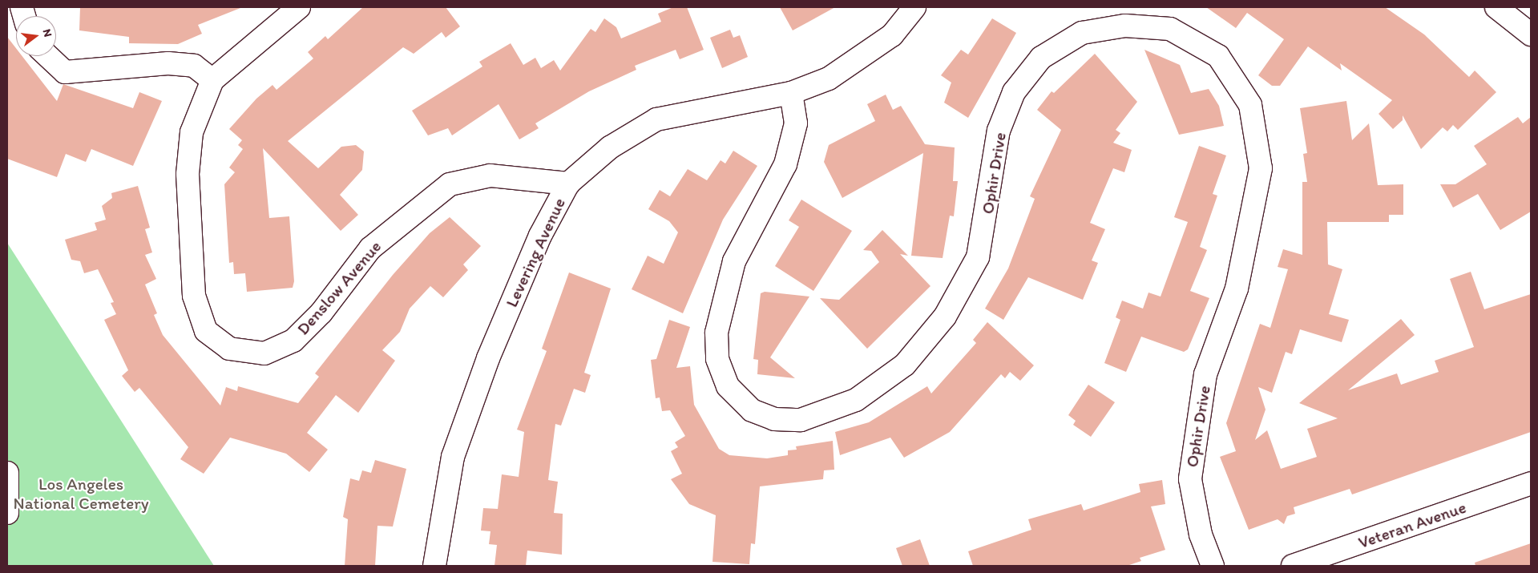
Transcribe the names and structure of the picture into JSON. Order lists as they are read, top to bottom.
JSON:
{
  "streets": {
    "street": [
      "Ophir Drive",
      "Levering Avenue",
      "Denslow Avenue",
      "Veteran Avenue"
    ]
  },
  "crossings": [
    ["Ophir Drive", "Levering Avenue"],
    ["Levering Avenue", "Denslow Avenue"]
  ],
  "parks": ["Los Angeles National Cemetery"],
  "north": "right"
}
